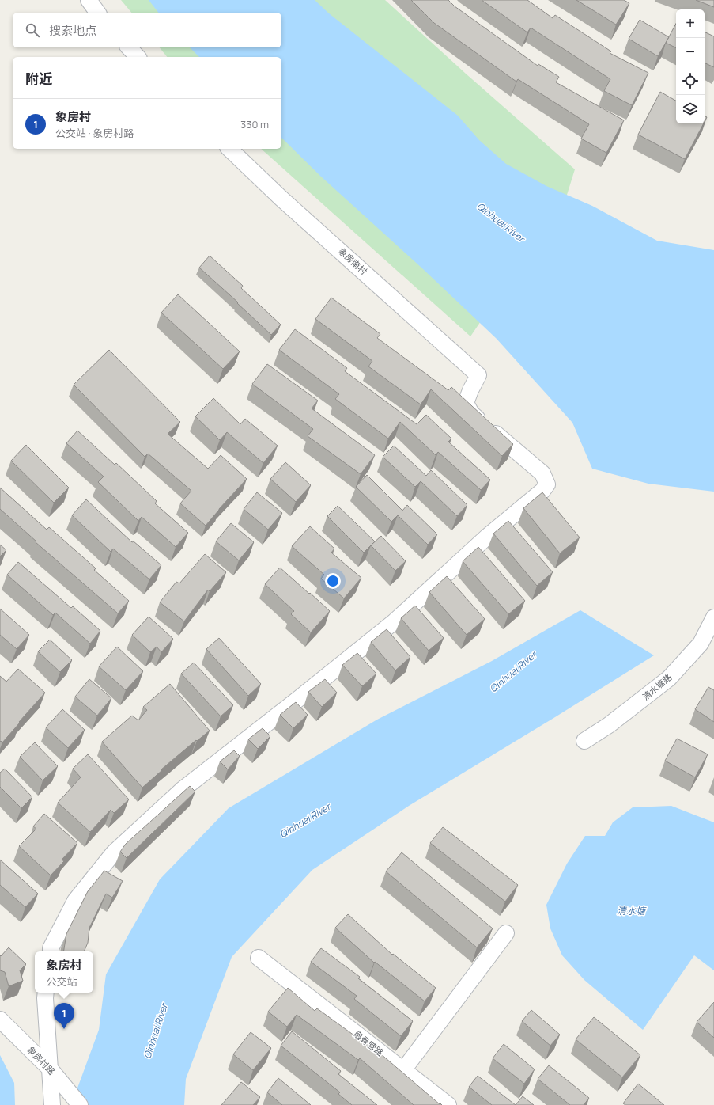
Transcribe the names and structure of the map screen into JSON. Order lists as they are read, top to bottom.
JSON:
{
  "streets": {
    "street": [
      "象房南村",
      "清水塘路",
      "扇骨营路",
      "象房村路"
    ]
  },
  "water": ["Qinhuai River", "清水塘"],
  "page": {
    "map_buttons": ["+", "−"],
    "search": "搜索地点",
    "heading": "附近",
    "list": [
      {
        "mark": "1",
        "name": "象房村",
        "note": "公交站 · 象房村路",
        "value": "330 m"
      }
    ],
    "popup": ["象房村", "公交站"],
    "pins": "1"
  }
}
